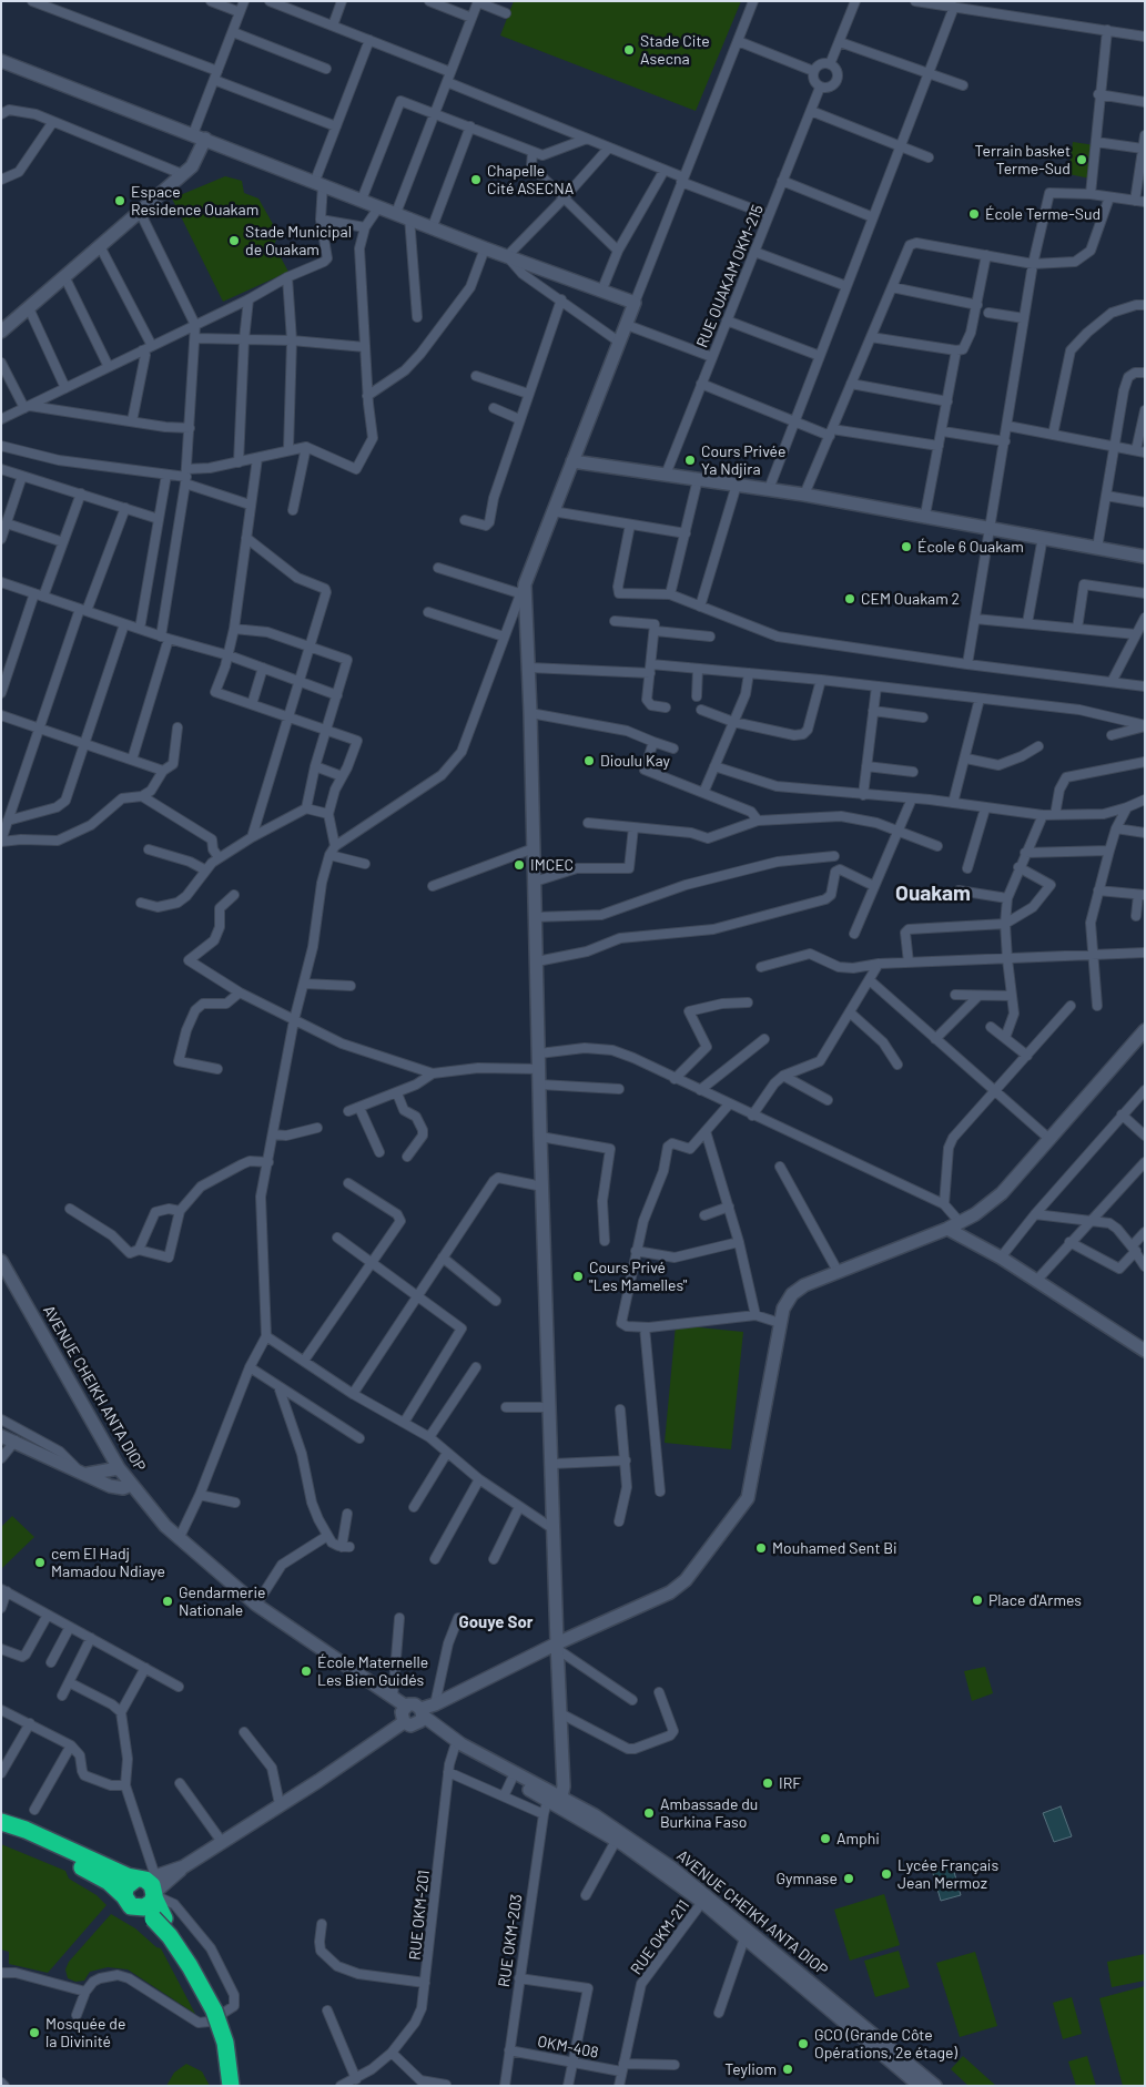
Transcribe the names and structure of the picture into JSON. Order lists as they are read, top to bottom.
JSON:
{
  "streets": {
    "street": [
      "RUE OUAKAM OKM-215",
      "AVENUE CHEIKH ANTA DIOP",
      "RUE OKM-201",
      "RUE OKM-211",
      "RUE OKM-203",
      "OKM-408"
    ]
  },
  "crossings": [
    ["AVENUE CHEIKH ANTA DIOP", "RUE OKM-201"],
    ["AVENUE CHEIKH ANTA DIOP", "RUE OKM-211"],
    ["AVENUE CHEIKH ANTA DIOP", "RUE OKM-203"],
    ["RUE OKM-211", "OKM-408"],
    ["RUE OKM-203", "OKM-408"]
  ],
  "districts": ["Ouakam", "Gouye Sor"],
  "places": [
    "Stade Cite Asecna",
    "Terrain basket Terme-Sud",
    "Chapelle Cité ASECNA",
    "Espace Residence Ouakam",
    "École Terme-Sud",
    "Stade Municipal de Ouakam",
    "Cours Privée Ya Ndjira",
    "École 6 Ouakam",
    "CEM Ouakam 2",
    "Dioulu Kay",
    "IMCEC",
    "Cours Privé \"Les Mamelles\"",
    "Mouhamed Sent Bi",
    "cem El Hadj Mamadou Ndiaye",
    "Place d'Armes",
    "Gendarmerie Nationale",
    "École Maternelle Les Bien Guidés",
    "IRF",
    "Ambassade du Burkina Faso",
    "Amphi",
    "Lycée Français Jean Mermoz",
    "Gymnase",
    "Mosquée de la Divinité",
    "GCO (Grande Côte Opérations, 2e étage)",
    "Teyliom"
  ]
}
